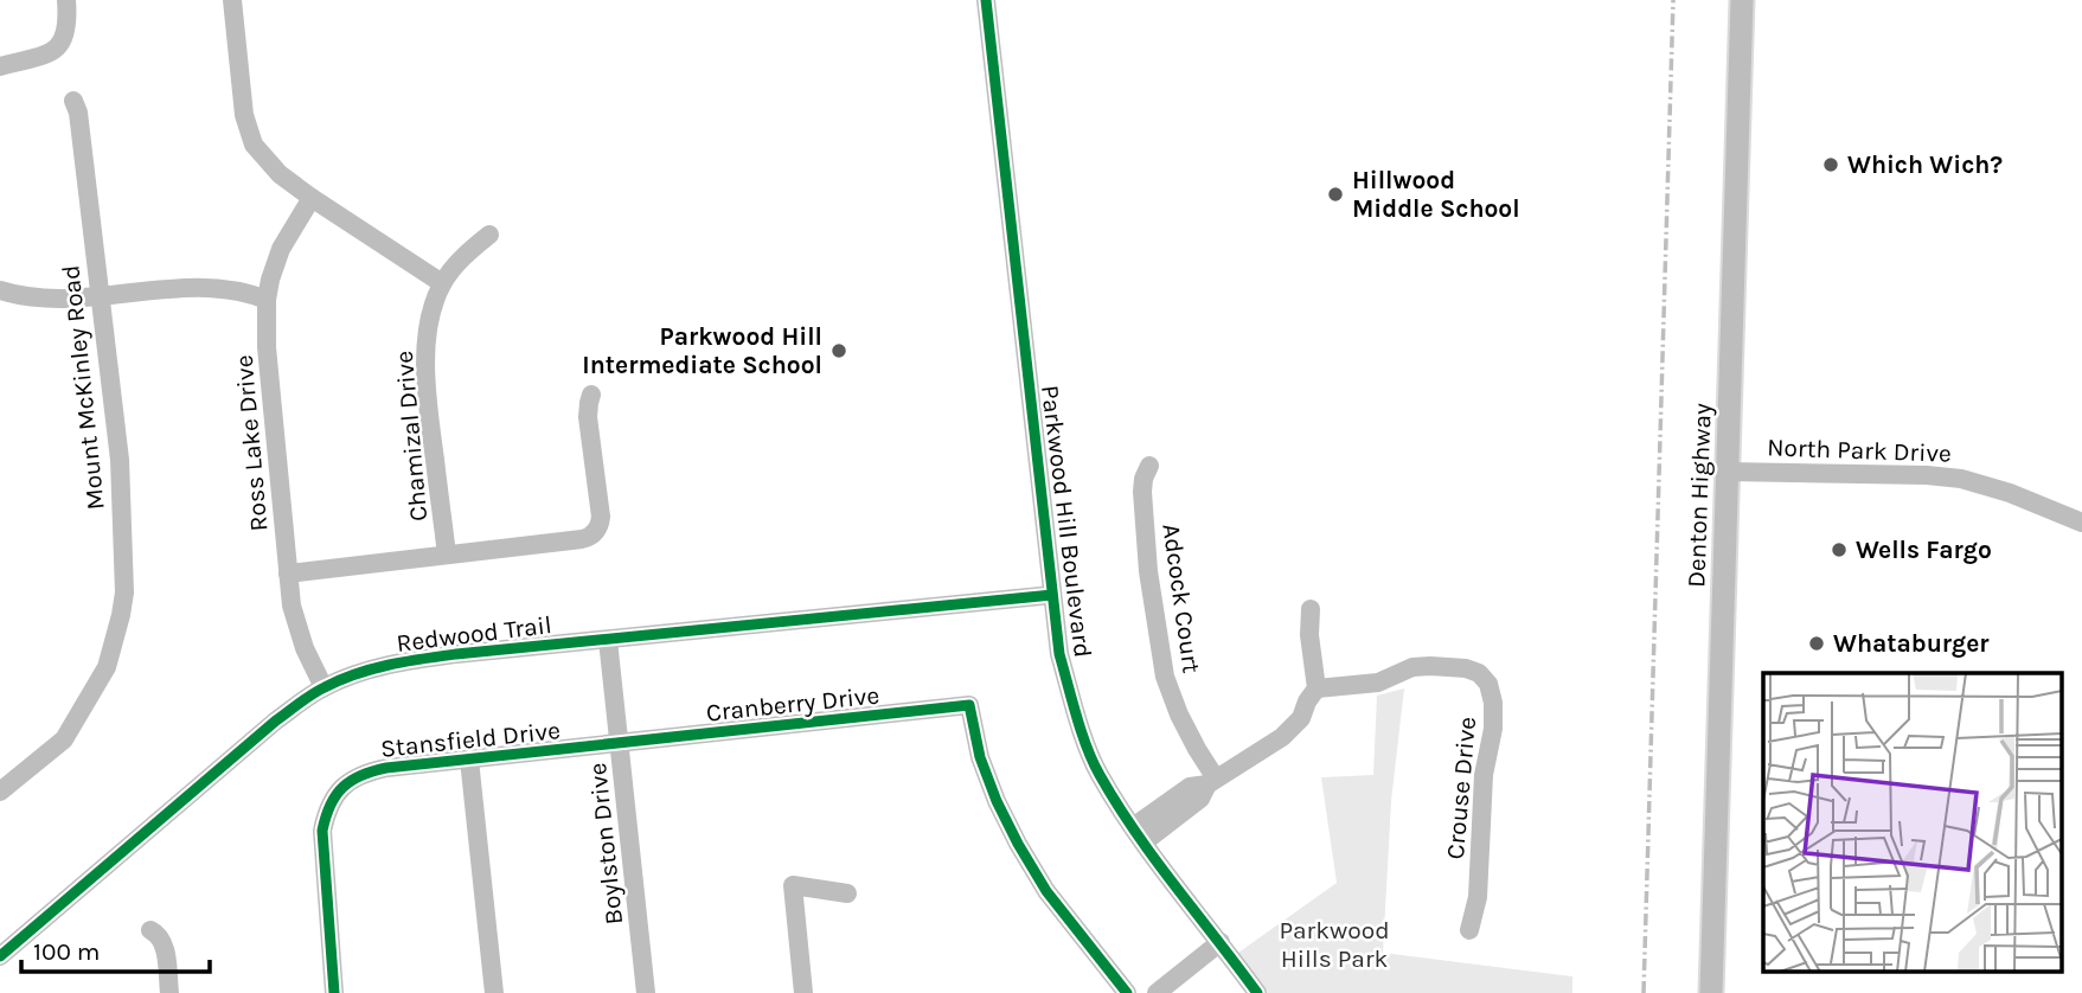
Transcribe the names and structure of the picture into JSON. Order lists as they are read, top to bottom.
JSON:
{
  "streets": {
    "main road": ["Denton Highway"],
    "street": [
      "Mount McKinley Road",
      "Chamizal Drive",
      "Ross Lake Drive",
      "North Park Drive",
      "Parkwood Hill Boulevard",
      "Adcock Court",
      "Redwood Trail",
      "Cranberry Drive",
      "Stansfield Drive",
      "Crouse Drive",
      "Boylston Drive"
    ]
  },
  "crossings": [
    ["Ross Lake Drive", "Redwood Trail"],
    ["North Park Drive", "Denton Highway"],
    ["Parkwood Hill Boulevard", "Redwood Trail"],
    ["Redwood Trail", "Boylston Drive"],
    ["Cranberry Drive", "Stansfield Drive"],
    ["Cranberry Drive", "Boylston Drive"],
    ["Stansfield Drive", "Boylston Drive"]
  ],
  "parks": ["Parkwood Hills Park"],
  "places": [
    "Which Wich?",
    "Hillwood Middle School",
    "Parkwood Hill Intermediate School",
    "Wells Fargo",
    "Whataburger"
  ],
  "scale_bar": "100 m"
}
